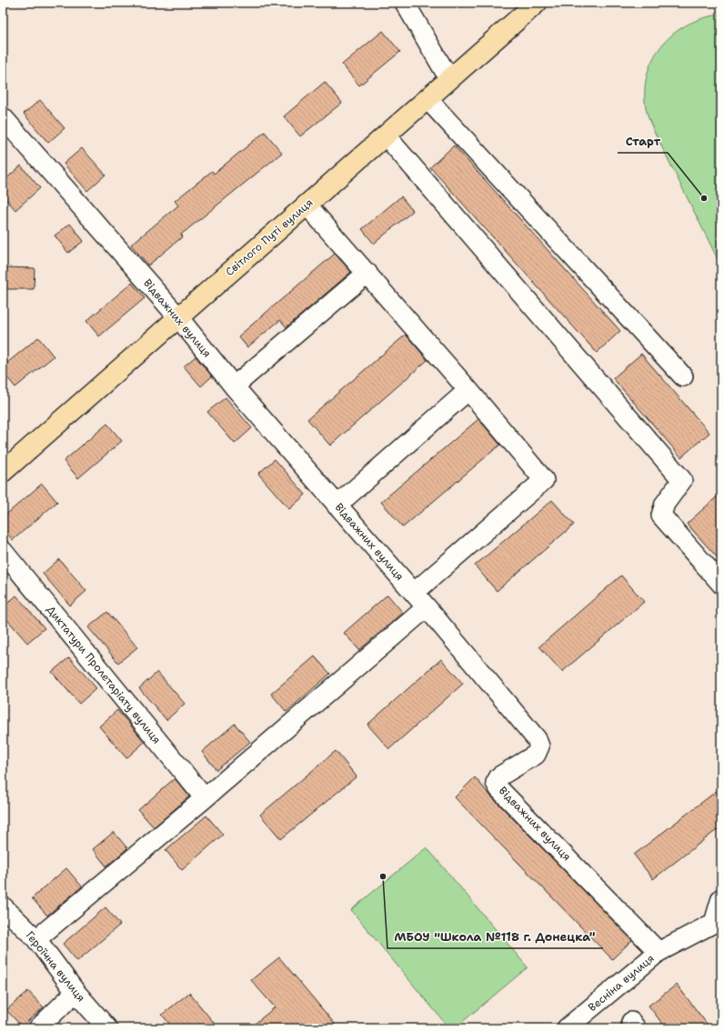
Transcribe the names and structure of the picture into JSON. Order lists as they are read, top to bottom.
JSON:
{
  "streets": {
    "main road": ["Світлого Путі вулиця"],
    "street": [
      "Відважних вулиця",
      "Диктатури Пролетаріату вулиця",
      "Героїчна вулиця",
      "Весніна вулиця"
    ]
  },
  "crossings": [
    ["Світлого Путі вулиця", "Відважних вулиця"],
    ["Відважних вулиця", "Весніна вулиця"]
  ],
  "places": ["Старт", "МБОУ \"Школа №118 г. Донецка\""]
}
